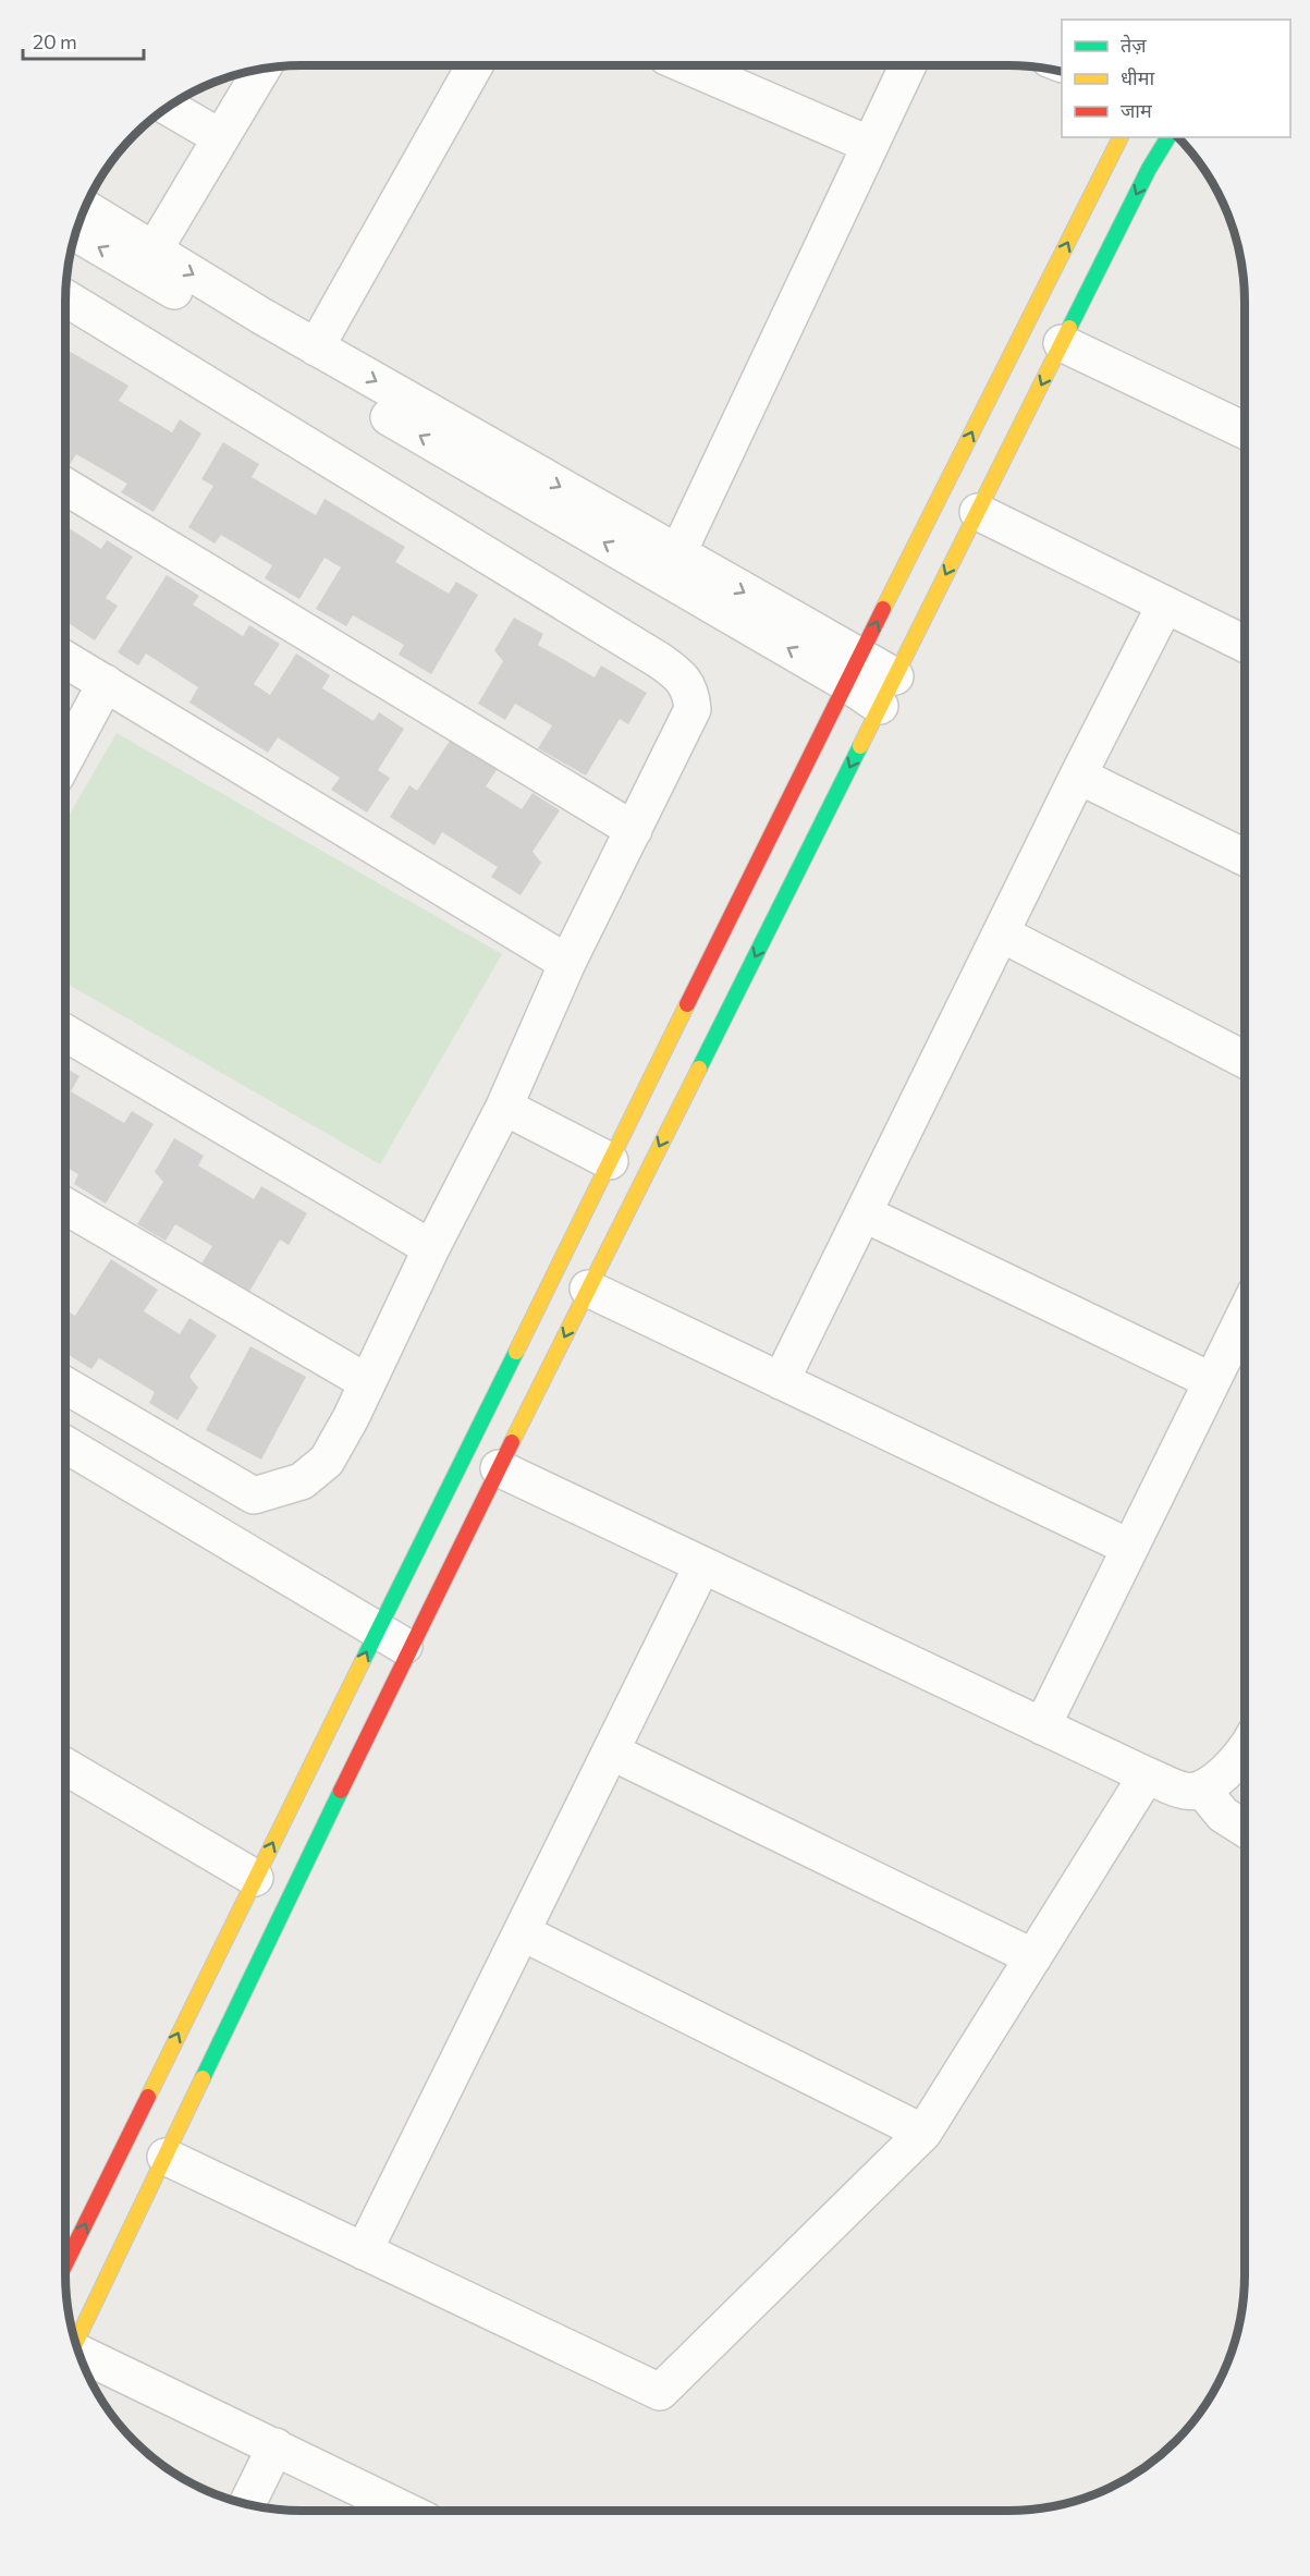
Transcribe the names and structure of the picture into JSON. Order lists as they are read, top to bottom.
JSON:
{
  "legend": ["तेज़", "धीमा", "जाम"],
  "scale_bar": "20 m"
}
